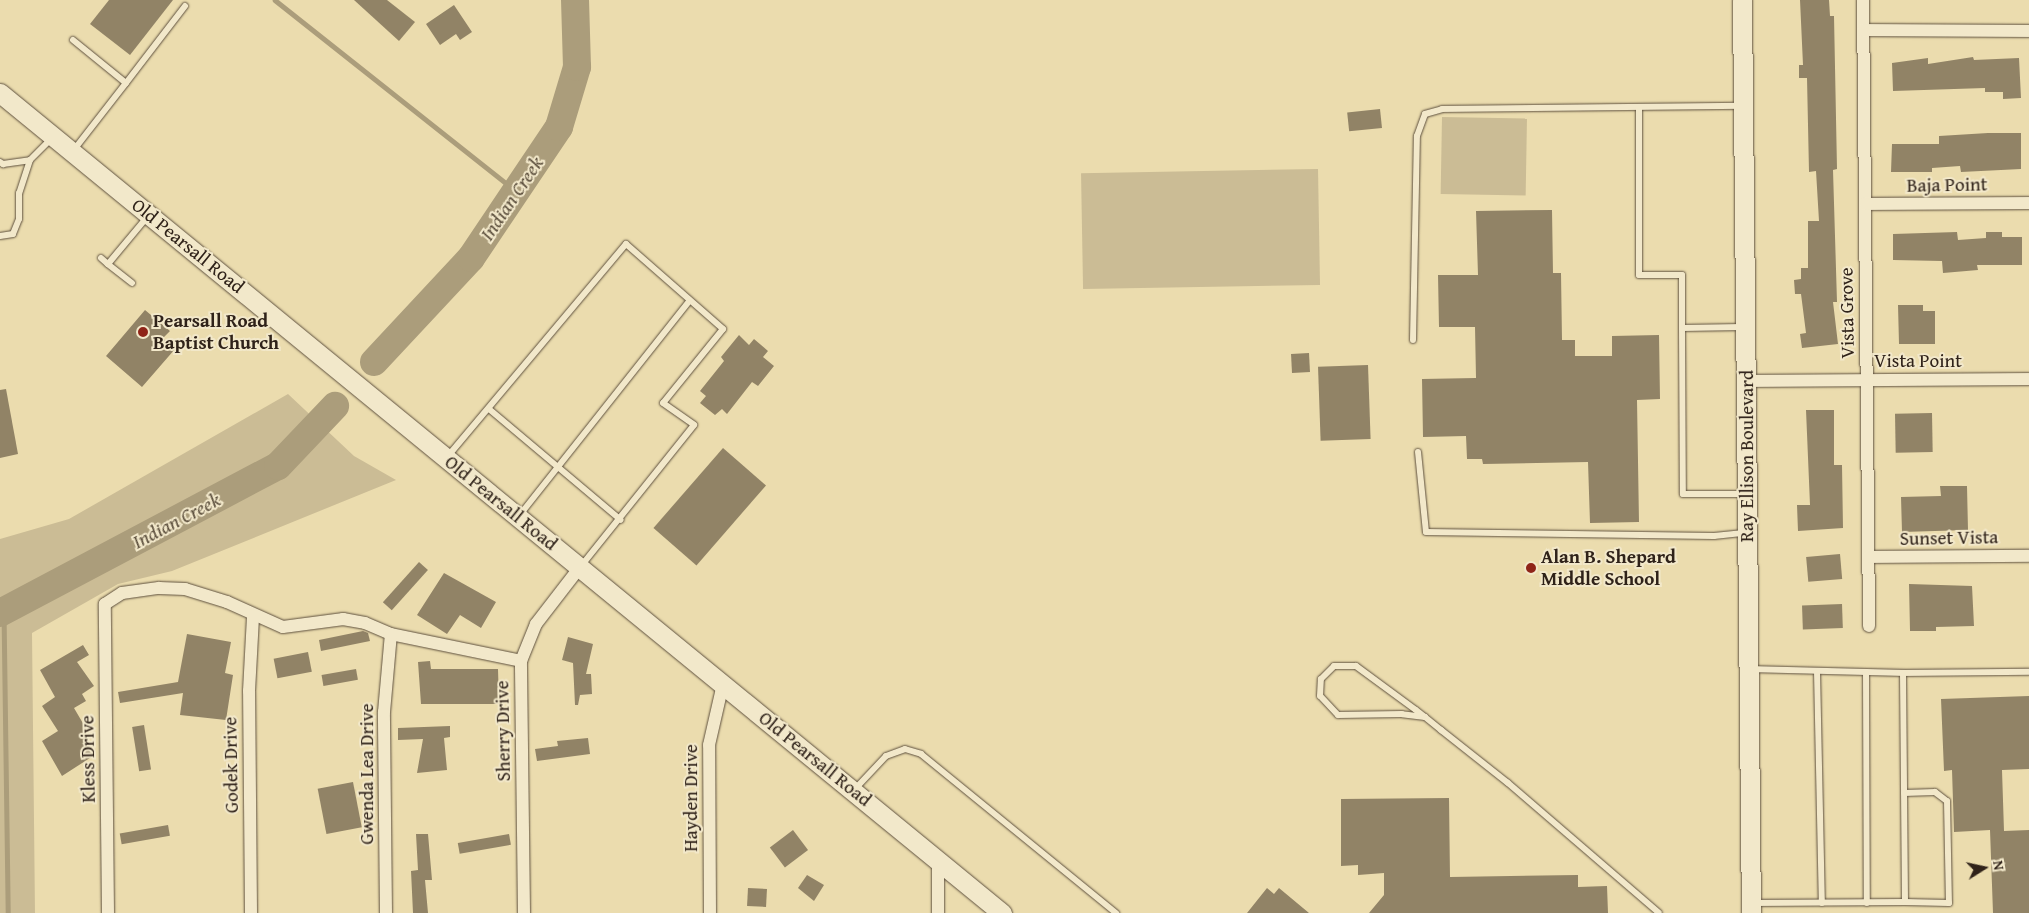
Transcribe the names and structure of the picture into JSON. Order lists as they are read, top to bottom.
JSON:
{
  "streets": {
    "main road": ["Old Pearsall Road", "Ray Ellison Boulevard"],
    "street": [
      "Baja Point",
      "Vista Grove",
      "Vista Point",
      "Sunset Vista",
      "Sherry Drive",
      "Kless Drive",
      "Godek Drive",
      "Gwenda Lea Drive",
      "Hayden Drive"
    ]
  },
  "crossings": [
    ["Baja Point", "Vista Grove"],
    ["Old Pearsall Road", "Sherry Drive"],
    ["Old Pearsall Road", "Hayden Drive"],
    ["Vista Grove", "Vista Point"],
    ["Vista Grove", "Sunset Vista"],
    ["Vista Point", "Ray Ellison Boulevard"],
    ["Kless Drive", "Godek Drive"]
  ],
  "water": ["Indian Creek"],
  "places": ["Pearsall Road Baptist Church", "Alan B. Shepard Middle School"],
  "north": "right"
}
